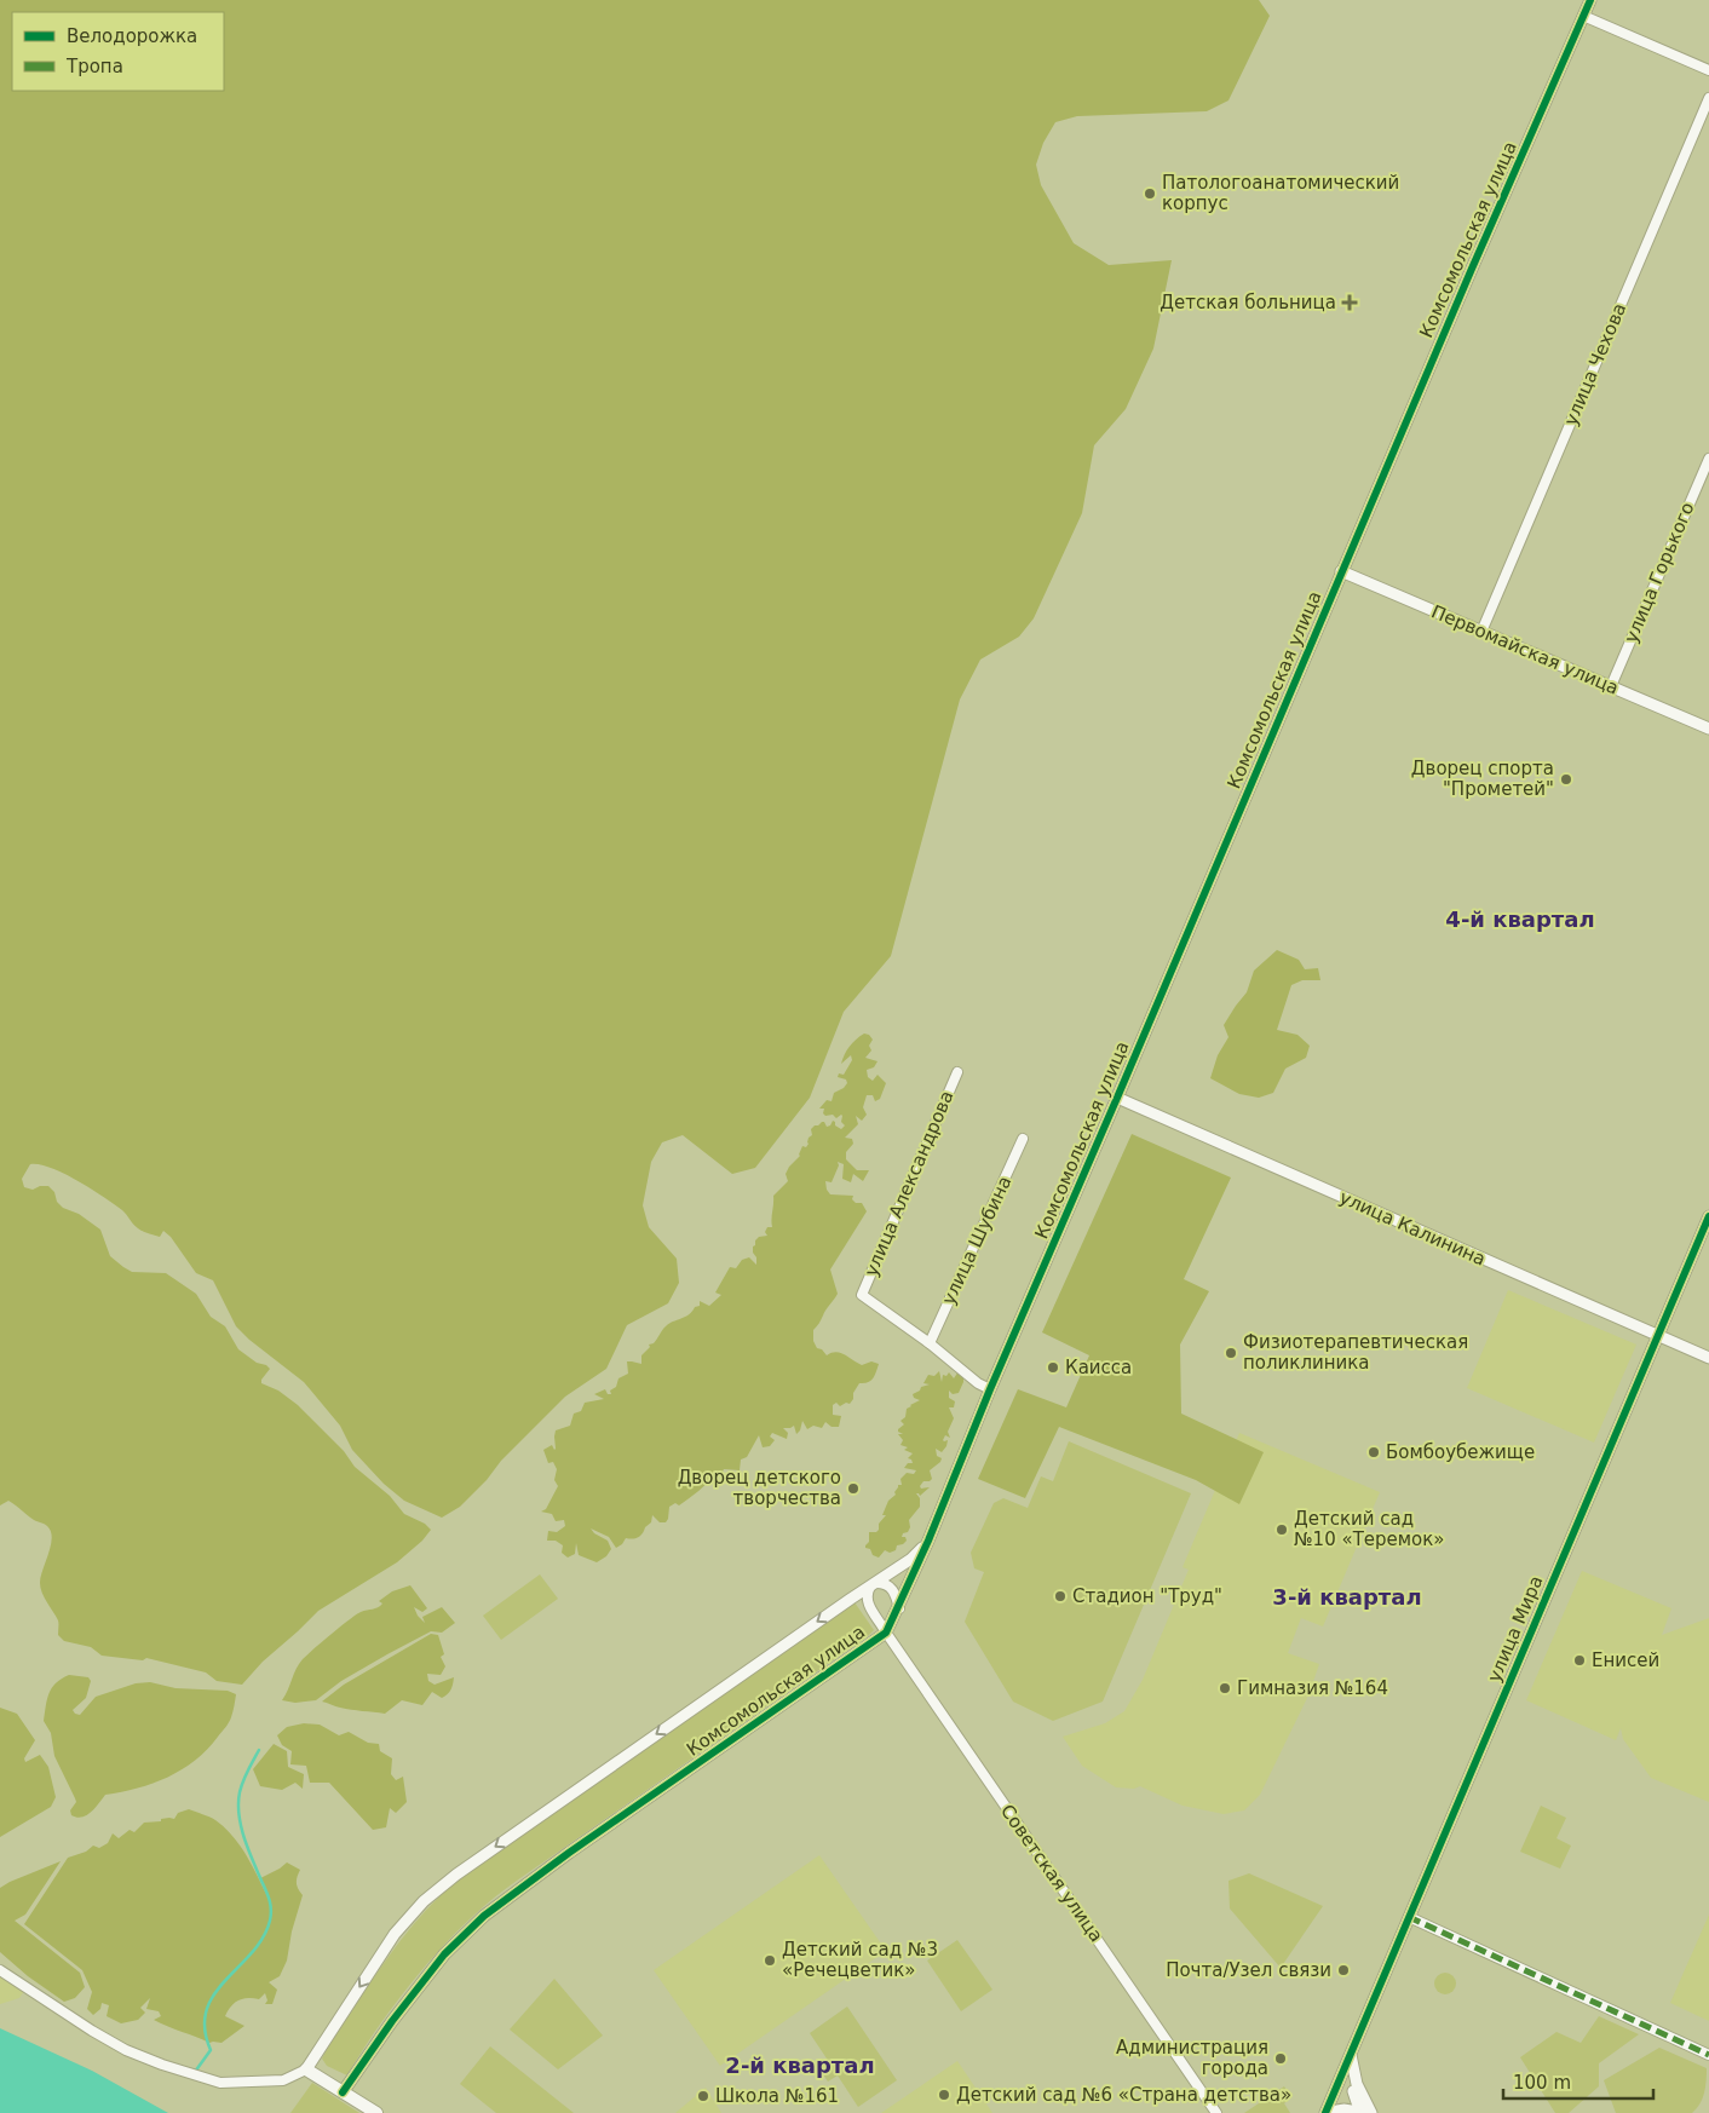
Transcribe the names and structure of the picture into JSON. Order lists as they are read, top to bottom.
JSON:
{
  "streets": {
    "street": [
      "Комсомольская улица",
      "улица Чехова",
      "улица Горького",
      "Первомайская улица",
      "улица Александрова",
      "улица Калинина",
      "улица Шубина",
      "улица Мира",
      "Советская улица"
    ]
  },
  "crossings": [
    ["Комсомольская улица", "Первомайская улица"],
    ["Комсомольская улица", "улица Калинина"],
    ["Комсомольская улица", "Советская улица"],
    ["улица Чехова", "Первомайская улица"],
    ["улица Горького", "Первомайская улица"],
    ["улица Александрова", "улица Шубина"],
    ["улица Калинина", "улица Мира"]
  ],
  "districts": ["4-й квартал", "3-й квартал", "2-й квартал"],
  "places": {
    "other": [
      "Патологоанатомический корпус",
      "Дворец спорта \"Прометей\"",
      "Физиотерапевтическая поликлиника",
      "Каисса",
      "Бомбоубежище",
      "Дворец детского творчества",
      "Детский сад №10 «Теремок»",
      "Стадион \"Труд\"",
      "Енисей",
      "Гимназия №164",
      "Детский сад №3 «Речецветик»",
      "Почта/Узел связи",
      "Администрация города",
      "Детский сад №6 «Страна детства»",
      "Школа №161"
    ],
    "health": ["Детская больница"]
  },
  "legend": ["Велодорожка", "Тропа"],
  "scale_bar": "100 m"
}
